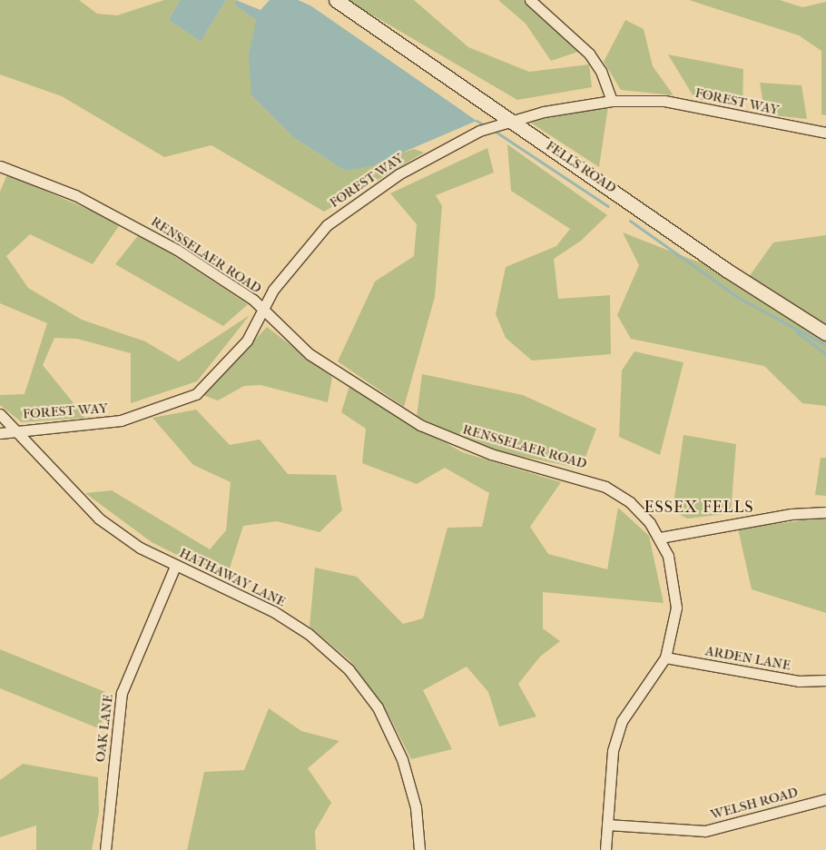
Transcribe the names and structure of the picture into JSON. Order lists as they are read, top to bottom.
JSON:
{
  "streets": {
    "street": [
      "FOREST WAY",
      "FELLS ROAD",
      "RENSSELAER ROAD",
      "HATHAWAY LANE",
      "ARDEN LANE",
      "OAK LANE",
      "WELSH ROAD"
    ]
  },
  "crossings": [
    ["FOREST WAY", "FELLS ROAD"],
    ["FOREST WAY", "RENSSELAER ROAD"],
    ["FOREST WAY", "HATHAWAY LANE"],
    ["RENSSELAER ROAD", "ARDEN LANE"],
    ["RENSSELAER ROAD", "WELSH ROAD"],
    ["HATHAWAY LANE", "OAK LANE"]
  ],
  "districts": ["ESSEX FELLS"]
}
